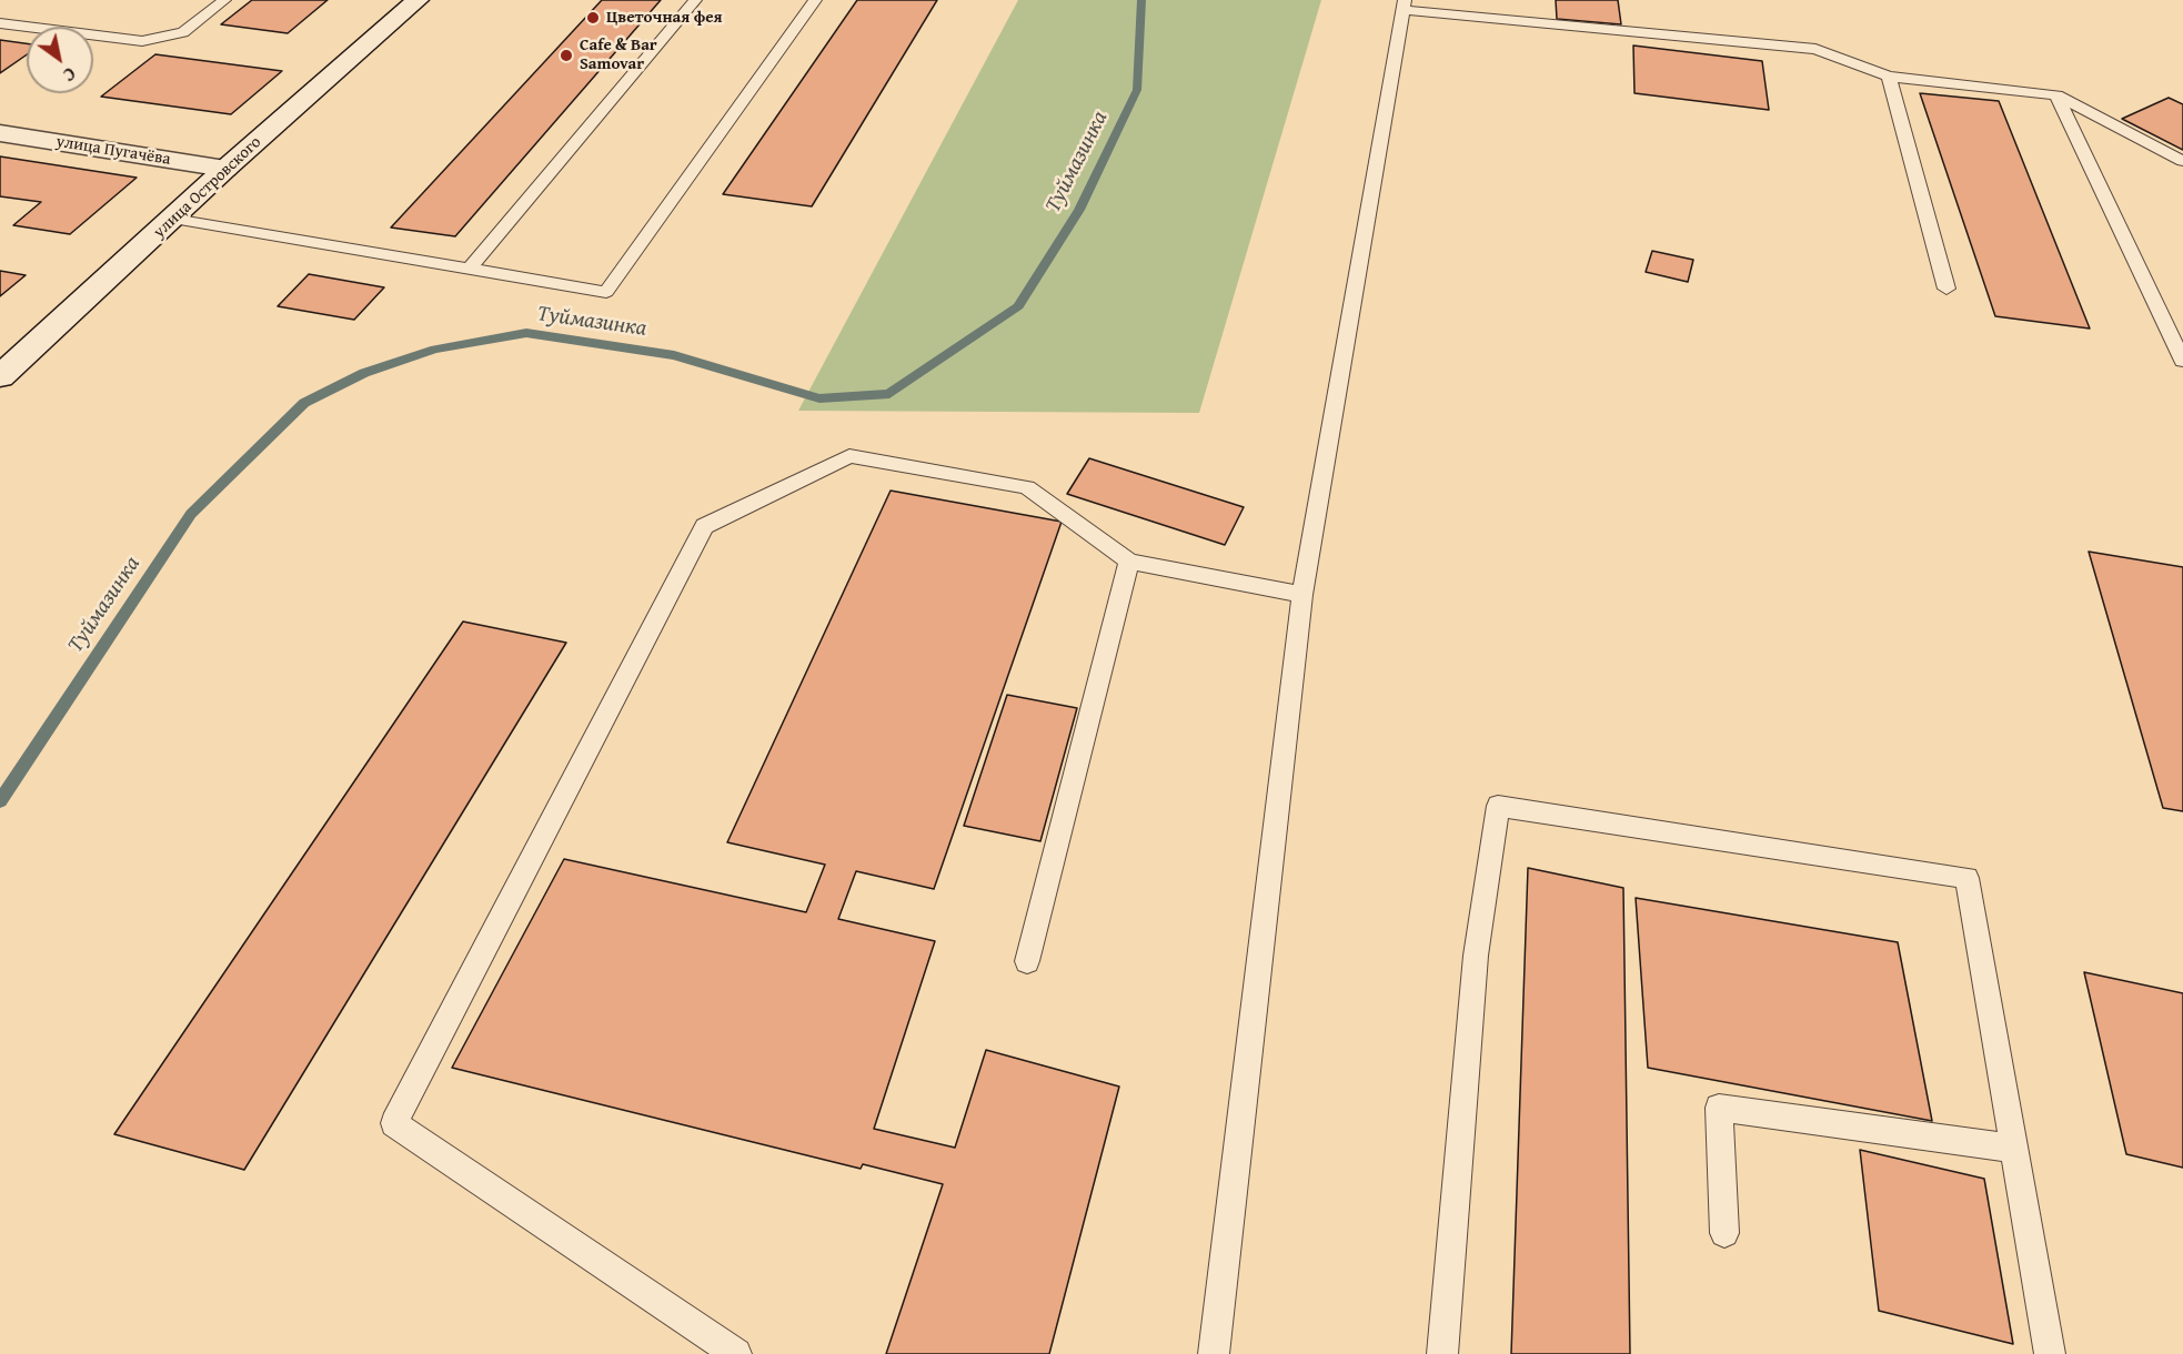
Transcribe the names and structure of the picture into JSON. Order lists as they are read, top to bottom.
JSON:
{
  "streets": {
    "main road": ["улица Пугачёва", "улица Островского"]
  },
  "crossings": [
    ["улица Пугачёва", "улица Островского"]
  ],
  "water": ["Туймазинка"],
  "places": ["Цветочная фея", "Cafe & Bar Samovar"],
  "north": "bottom right"
}
